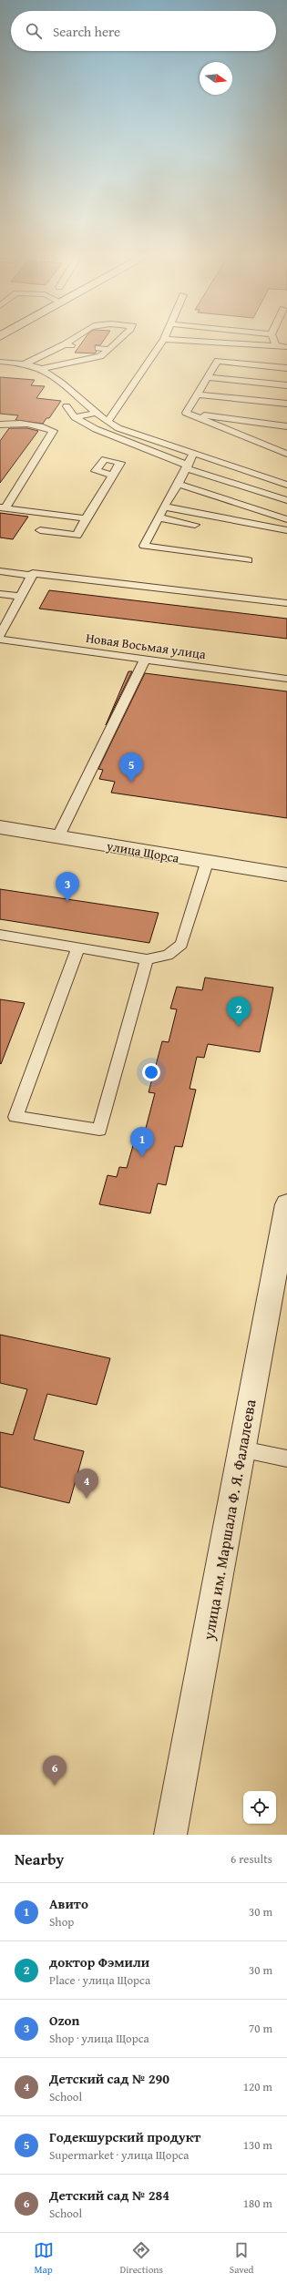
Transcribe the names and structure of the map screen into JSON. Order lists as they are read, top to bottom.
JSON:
{
  "streets": {
    "street": ["улица Щорса", "улица им. Маршала Ф. Я. Фалалеева"],
    "lane": ["Новая Восьмая улица"]
  },
  "north": "right",
  "page": {
    "search": "Search here",
    "pins": [
      "5",
      "3",
      "2",
      "1",
      "4",
      "6"
    ],
    "heading": ["Nearby", "6 results"],
    "list": [
      {
        "mark": "1",
        "name": "Авито",
        "note": "Shop",
        "value": "30 m"
      },
      {
        "mark": "2",
        "name": "доктор Фэмили",
        "note": "Place · улица Щорса",
        "value": "30 m"
      },
      {
        "mark": "3",
        "name": "Ozon",
        "note": "Shop · улица Щорса",
        "value": "70 m"
      },
      {
        "mark": "4",
        "name": "Детский сад № 290",
        "note": "School",
        "value": "120 m"
      },
      {
        "mark": "5",
        "name": "Годекшурский продукт",
        "note": "Supermarket · улица Щорса",
        "value": "130 m"
      },
      {
        "mark": "6",
        "name": "Детский сад № 284",
        "note": "School",
        "value": "180 m"
      }
    ],
    "nav": ["Map", "Directions", "Saved"]
  }
}
